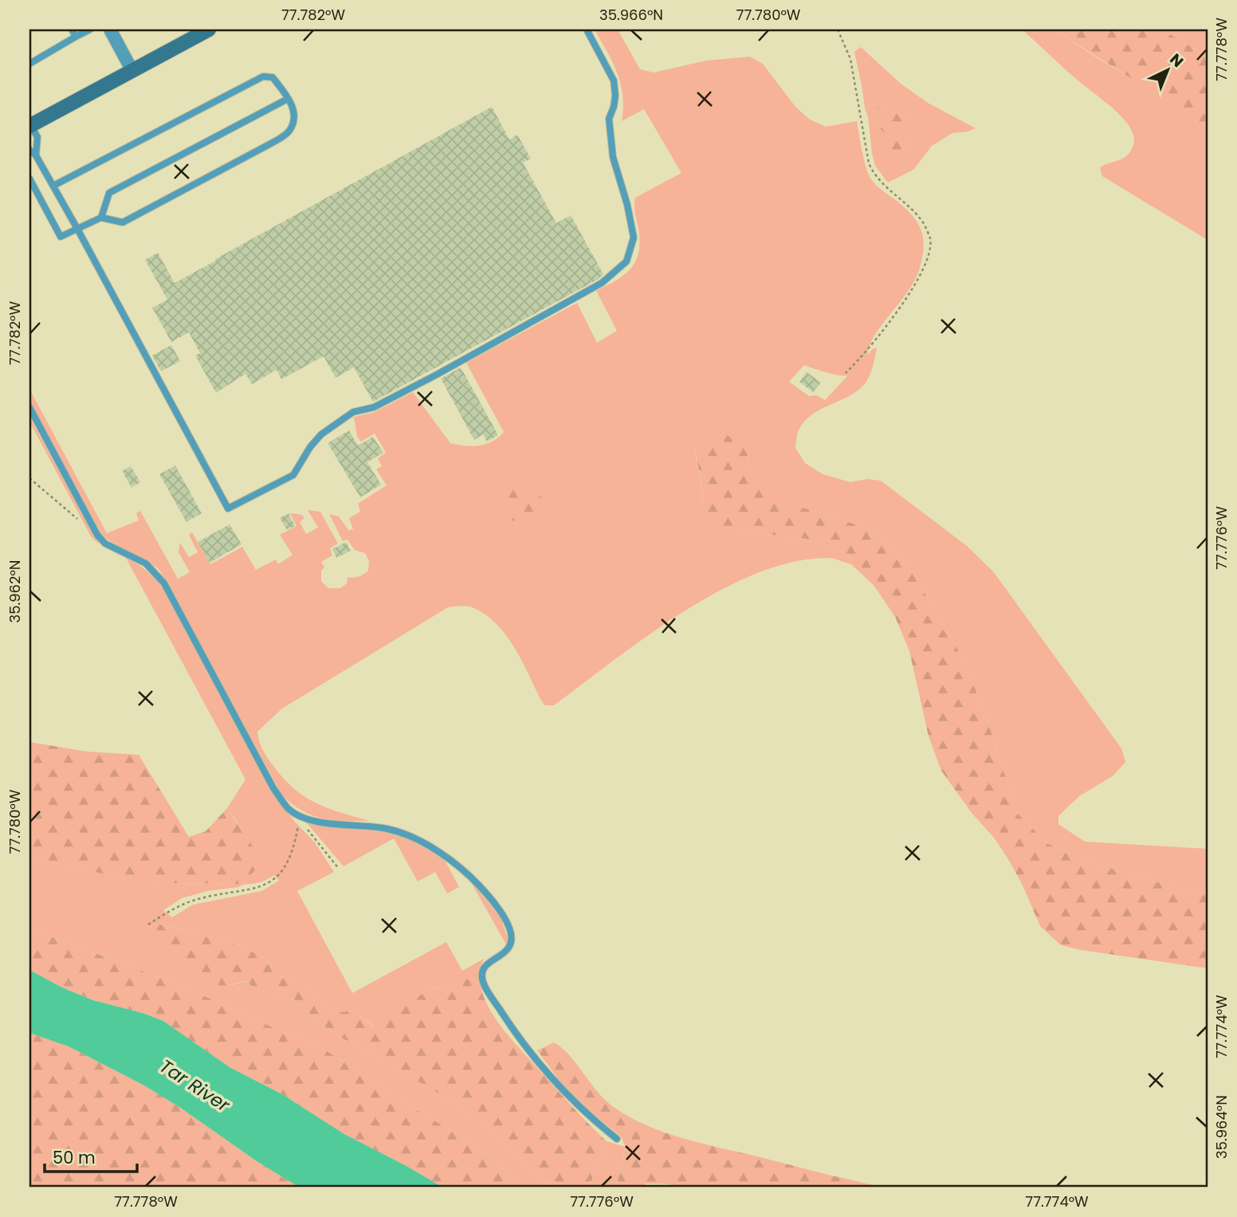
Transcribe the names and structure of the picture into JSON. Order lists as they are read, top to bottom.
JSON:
{
  "water": ["Tar River"],
  "scale_bar": "50 m",
  "north": "top right",
  "coordinates": [
    "77.782°W",
    "35.966°N",
    "77.780°W",
    "77.778°W",
    "77.776°W",
    "35.962°N",
    "77.774°W",
    "35.964°N"
  ]
}
